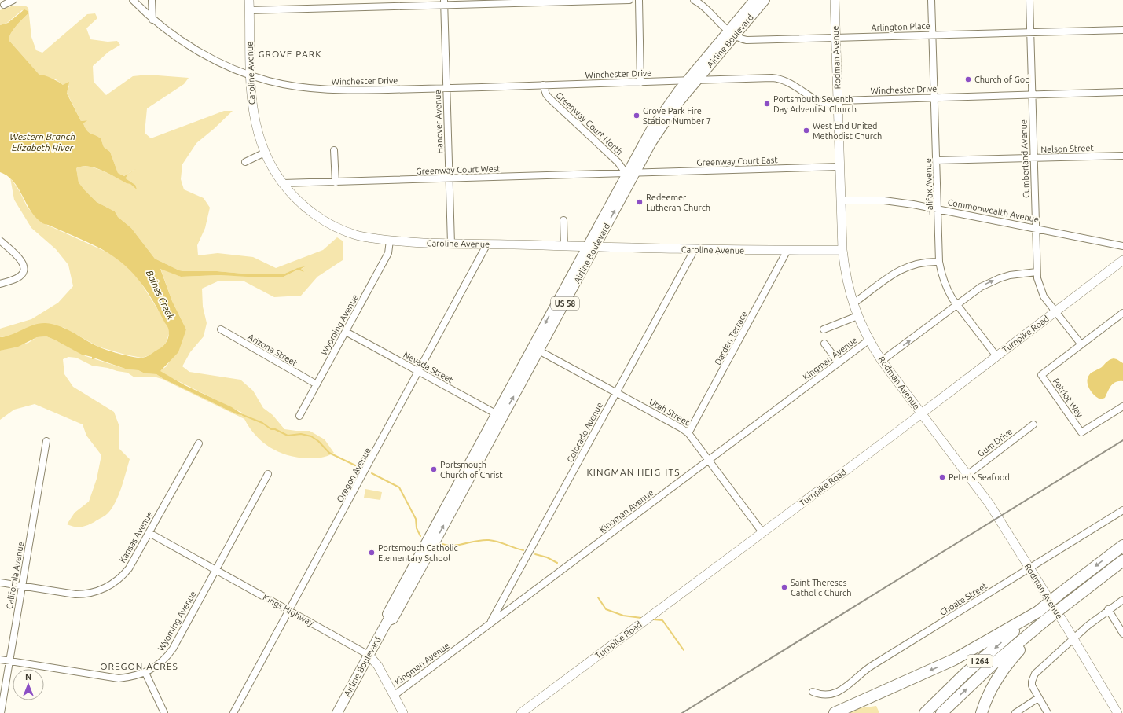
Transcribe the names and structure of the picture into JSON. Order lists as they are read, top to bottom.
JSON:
{
  "streets": {
    "highway": ["I 264"],
    "main road": ["Airline Boulevard", "US 58"],
    "street": [
      "Arlington Place",
      "Rodman Avenue",
      "Caroline Avenue",
      "Winchester Drive",
      "Hanover Avenue",
      "Greenway Court North",
      "Nelson Street",
      "Cumberland Avenue",
      "Greenway Court East",
      "Greenway Court West",
      "Halifax Avenue",
      "Commonwealth Avenue",
      "Wyoming Avenue",
      "Turnpike Road",
      "Darden Terrace",
      "Arizona Street",
      "Kingman Avenue",
      "Nevada Street",
      "Patriot Way",
      "Utah Street",
      "Colorado Avenue",
      "Gum Drive",
      "Oregon Avenue",
      "Kansas Avenue",
      "California Avenue",
      "Choate Street",
      "Kings Highway"
    ]
  },
  "crossings": [
    ["Arlington Place", "Airline Boulevard"],
    ["Arlington Place", "Rodman Avenue"],
    ["Arlington Place", "Cumberland Avenue"],
    ["Arlington Place", "Halifax Avenue"],
    ["Airline Boulevard", "Caroline Avenue"],
    ["Airline Boulevard", "Winchester Drive"],
    ["Airline Boulevard", "Greenway Court North"],
    ["Airline Boulevard", "Greenway Court East"],
    ["Airline Boulevard", "Greenway Court West"],
    ["Airline Boulevard", "Nevada Street"],
    ["Airline Boulevard", "Utah Street"],
    ["Airline Boulevard", "Kings Highway"],
    ["Rodman Avenue", "Caroline Avenue"],
    ["Rodman Avenue", "Winchester Drive"],
    ["Rodman Avenue", "Greenway Court East"],
    ["Rodman Avenue", "Commonwealth Avenue"],
    ["Rodman Avenue", "Turnpike Road"],
    ["Rodman Avenue", "Kingman Avenue"],
    ["Rodman Avenue", "Gum Drive"],
    ["Rodman Avenue", "Choate Street"],
    ["Caroline Avenue", "Winchester Drive"],
    ["Caroline Avenue", "Hanover Avenue"],
    ["Caroline Avenue", "Greenway Court West"],
    ["Caroline Avenue", "Wyoming Avenue"],
    ["Caroline Avenue", "Darden Terrace"],
    ["Caroline Avenue", "Colorado Avenue"],
    ["Caroline Avenue", "Oregon Avenue"],
    ["Winchester Drive", "Hanover Avenue"],
    ["Winchester Drive", "Greenway Court North"],
    ["Winchester Drive", "Cumberland Avenue"],
    ["Winchester Drive", "Halifax Avenue"],
    ["Hanover Avenue", "Greenway Court West"],
    ["Greenway Court North", "Greenway Court East"],
    ["Greenway Court North", "Greenway Court West"],
    ["Nelson Street", "Cumberland Avenue"],
    ["Nelson Street", "Halifax Avenue"],
    ["Cumberland Avenue", "Commonwealth Avenue"],
    ["Cumberland Avenue", "Turnpike Road"],
    ["Greenway Court East", "Greenway Court West"],
    ["Halifax Avenue", "Commonwealth Avenue"],
    ["Halifax Avenue", "Turnpike Road"],
    ["Wyoming Avenue", "Arizona Street"],
    ["Wyoming Avenue", "Nevada Street"],
    ["Wyoming Avenue", "California Avenue"],
    ["Wyoming Avenue", "Kings Highway"],
    ["Turnpike Road", "Utah Street"],
    ["Darden Terrace", "Utah Street"],
    ["Kingman Avenue", "Utah Street"],
    ["Kingman Avenue", "Colorado Avenue"],
    ["Kingman Avenue", "Kings Highway"],
    ["Nevada Street", "Oregon Avenue"],
    ["Utah Street", "Colorado Avenue"],
    ["Oregon Avenue", "Kings Highway"],
    ["Kansas Avenue", "California Avenue"],
    ["Kansas Avenue", "Kings Highway"]
  ],
  "districts": ["GROVE PARK", "KINGMAN HEIGHTS", "OREGON ACRES"],
  "water": ["Western Branch Elizabeth River", "Baines Creek"],
  "places": [
    "Church of God",
    "Portsmouth Seventh Day Adventist Church",
    "Grove Park Fire Station Number 7",
    "West End United Methodist Church",
    "Redeemer Lutheran Church",
    "Portsmouth Church of Christ",
    "Peter's Seafood",
    "Portsmouth Catholic Elementary School",
    "Saint Thereses Catholic Church"
  ],
  "north": "top"
}
